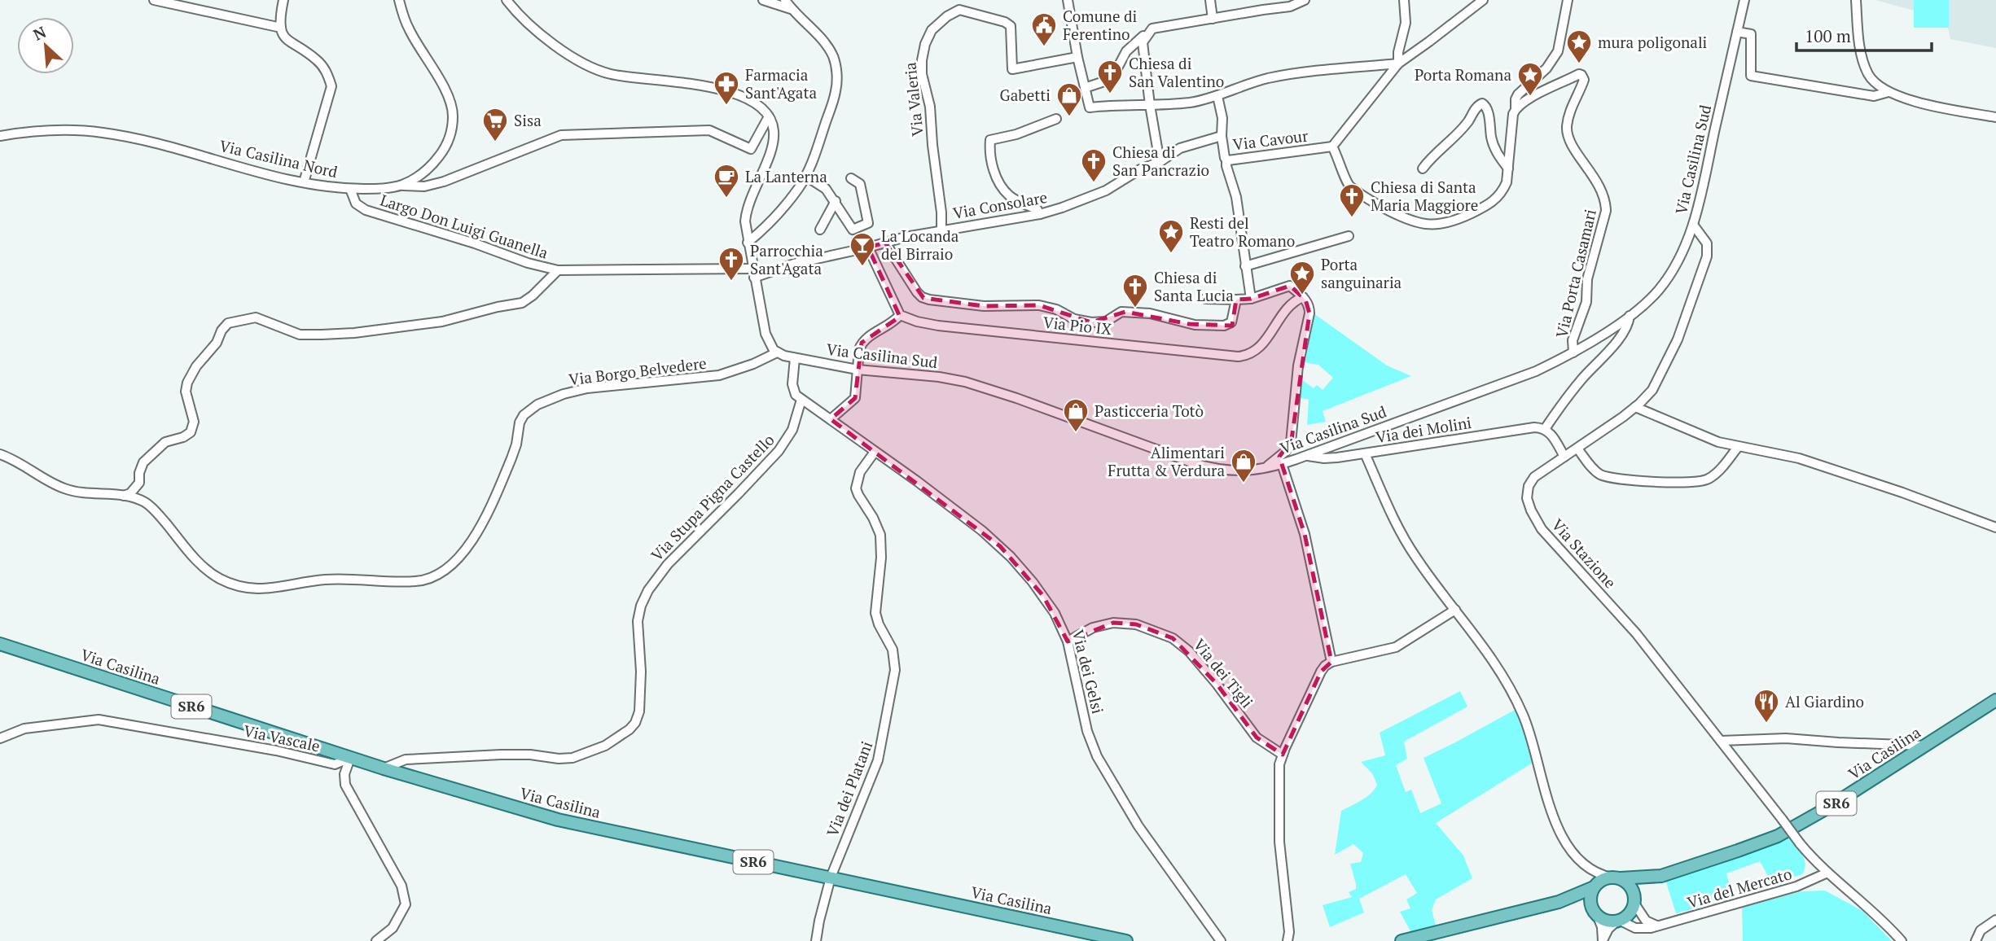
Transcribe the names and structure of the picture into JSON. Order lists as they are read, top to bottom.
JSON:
{
  "streets": {
    "main road": ["Via Casilina", "SR6"],
    "street": [
      "Via Valeria",
      "Via Cavour",
      "Via Casilina Nord",
      "Via Casilina Sud",
      "Via Consolare",
      "Largo Don Luigi Guanella",
      "Via Porta Casamari",
      "Via Pio IX",
      "Via Borgo Belvedere",
      "Via dei Molini",
      "Via Stupa Pigna Castello",
      "Via Stazione",
      "Via dei Gelsi",
      "Via dei Tigli",
      "Via Vascale",
      "Via dei Platani",
      "Via del Mercato"
    ]
  },
  "crossings": [
    ["Via Valeria", "Via Consolare"],
    ["Via Cavour", "Via Consolare"],
    ["Via Casilina Nord", "Largo Don Luigi Guanella"],
    ["Via Casilina Sud", "Via Porta Casamari"],
    ["Via Casilina Sud", "Via Borgo Belvedere"],
    ["Via Casilina Sud", "Via dei Molini"],
    ["Via Casilina Sud", "Via Stazione"],
    ["Via Consolare", "Largo Don Luigi Guanella"],
    ["Via Stupa Pigna Castello", "Via Casilina"],
    ["Via Stupa Pigna Castello", "Via dei Gelsi"],
    ["Via Stazione", "Via del Mercato"],
    ["Via Casilina", "Via Vascale"],
    ["Via Casilina", "Via dei Platani"],
    ["Via Casilina", "Via del Mercato"],
    ["Via dei Gelsi", "Via dei Tigli"],
    ["Via dei Gelsi", "Via dei Platani"]
  ],
  "places": {
    "public building": ["Comune di Ferentino"],
    "place": [
      "mura poligonali",
      "Porta Romana",
      "Resti del Teatro Romano",
      "Porta sanguinaria"
    ],
    "church": [
      "Chiesa di San Valentino",
      "Chiesa di San Pancrazio",
      "Chiesa di Santa Maria Maggiore",
      "Parrocchia Sant'Agata",
      "Chiesa di Santa Lucia"
    ],
    "pharmacy": ["Farmacia Sant'Agata"],
    "shop": ["Gabetti", "Pasticceria Totò", "Alimentari Frutta & Verdura"],
    "supermarket": ["Sisa"],
    "cafe": ["La Lanterna"],
    "bar": ["La Locanda del Birraio"],
    "restaurant": ["Al Giardino"]
  },
  "scale_bar": "100 m",
  "north": "top left"
}
